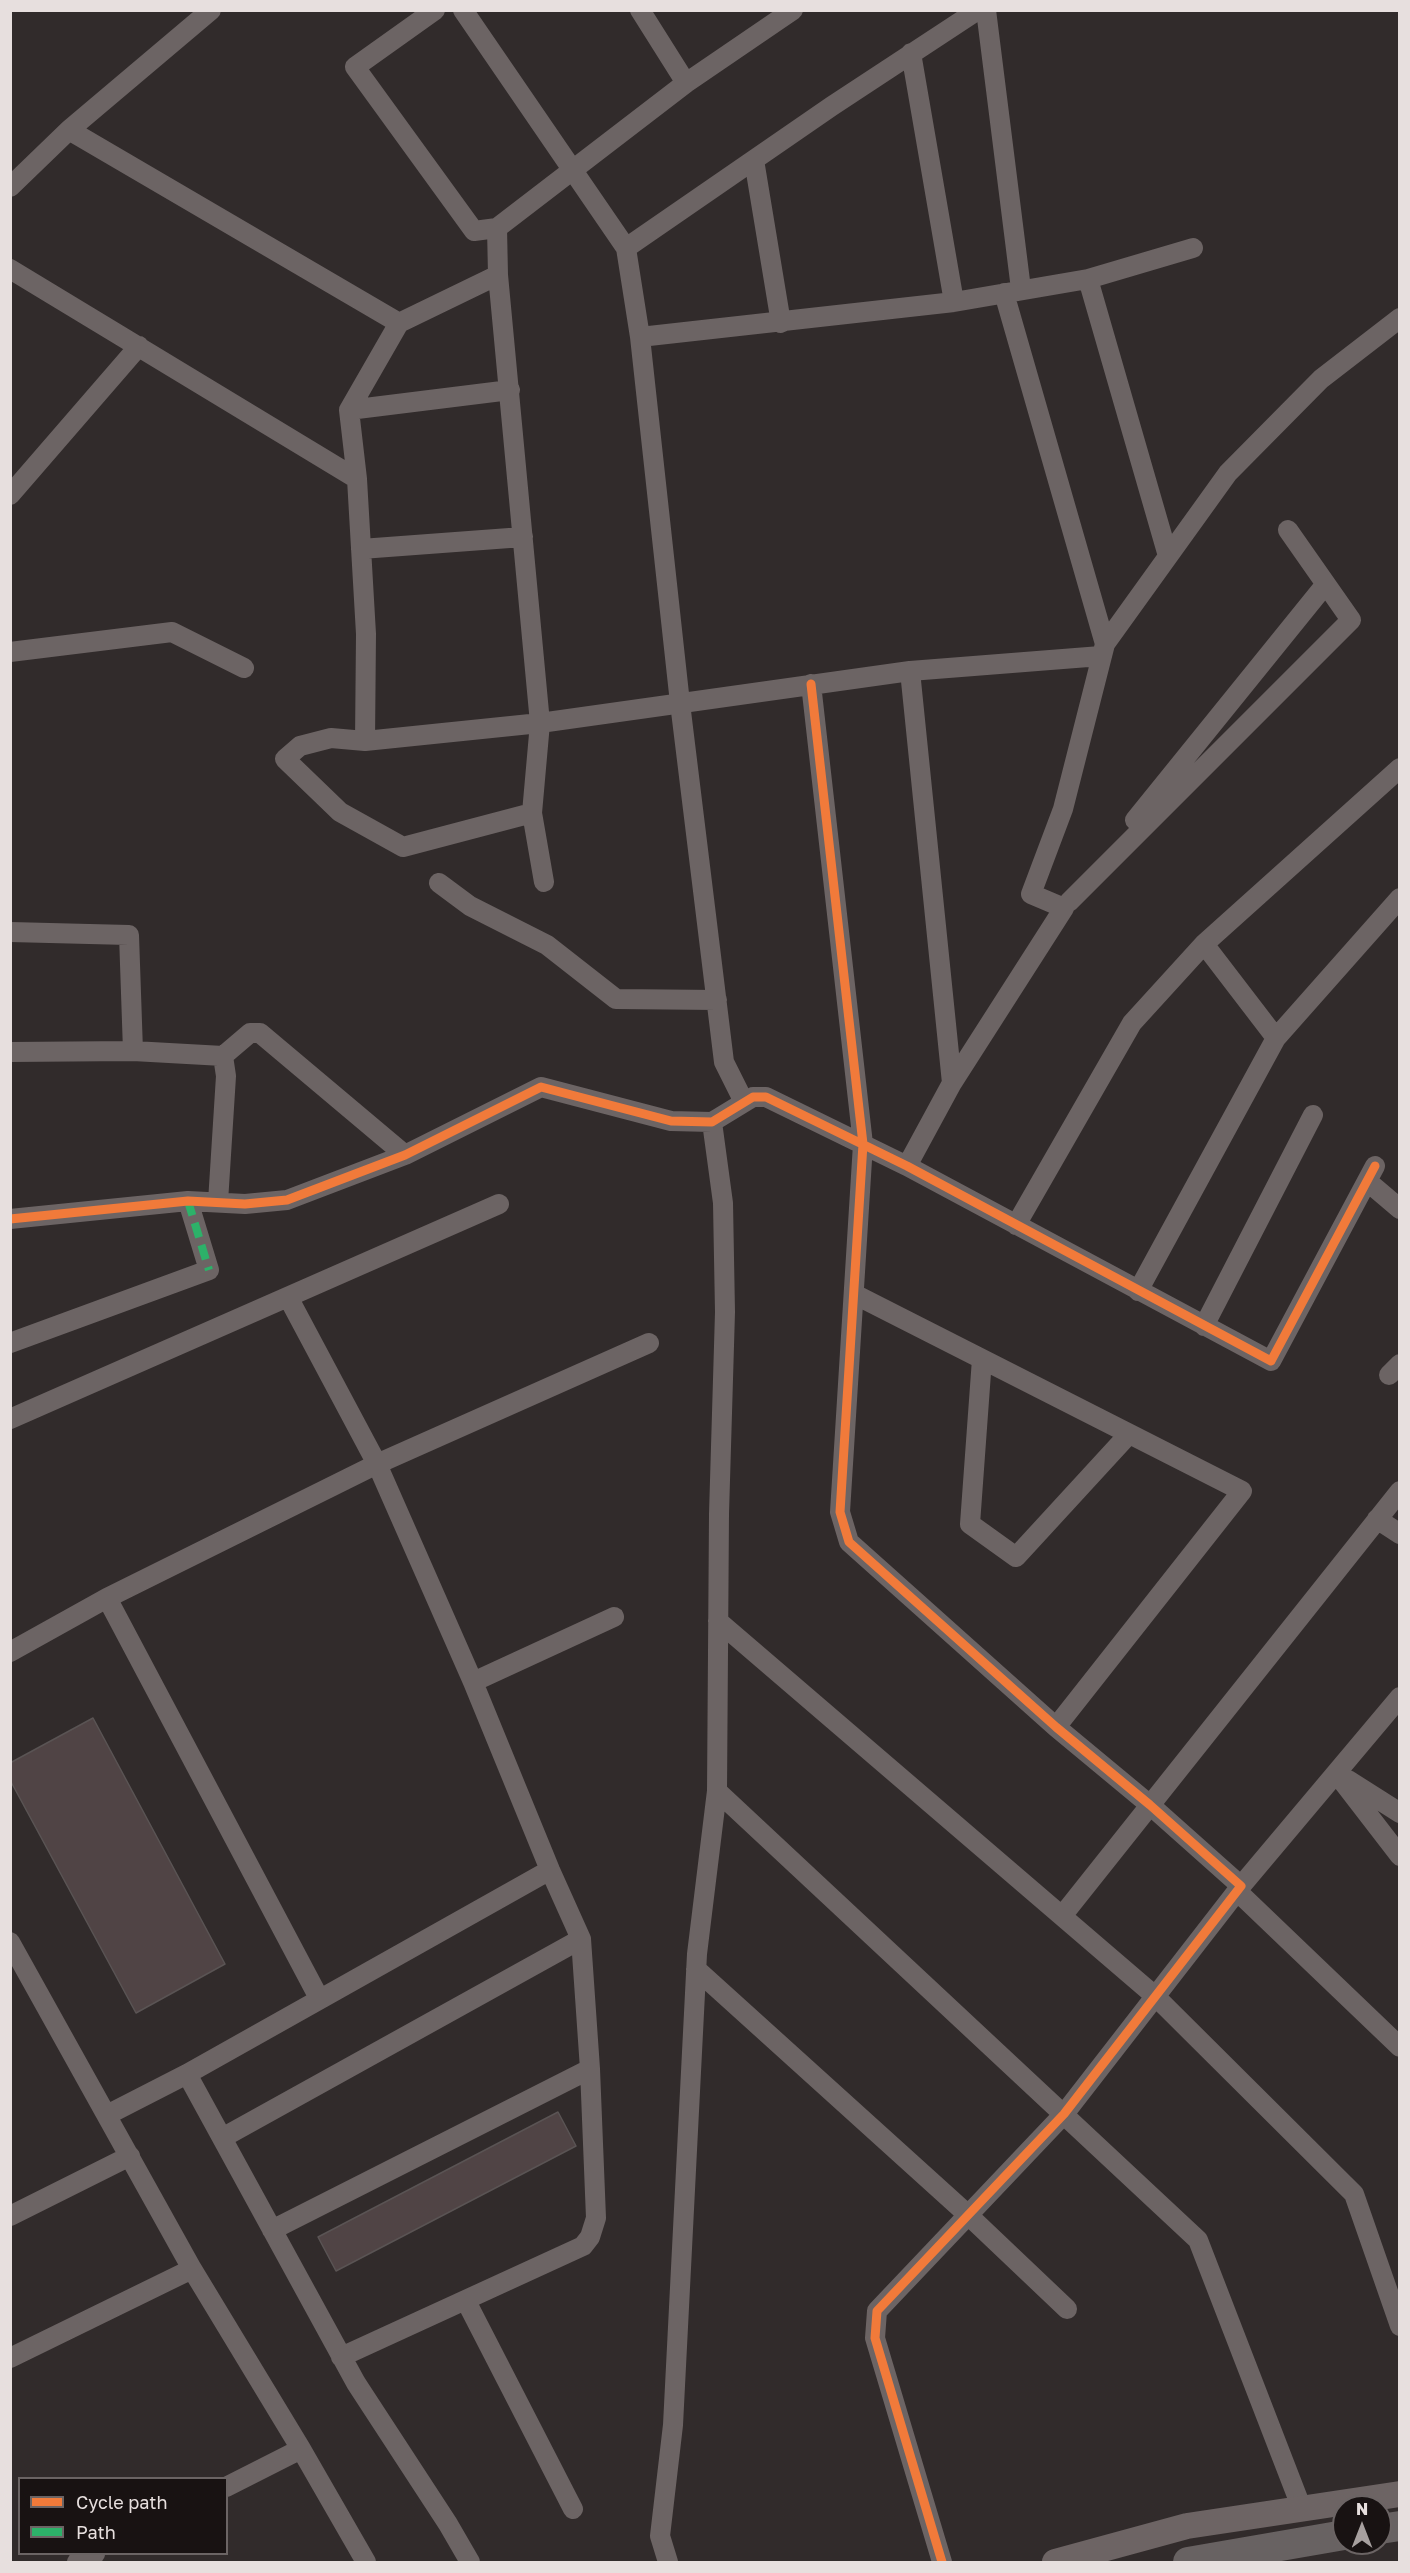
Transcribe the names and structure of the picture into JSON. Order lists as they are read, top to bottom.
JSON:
{
  "legend": ["Cycle path", "Path"],
  "north": "top"
}
